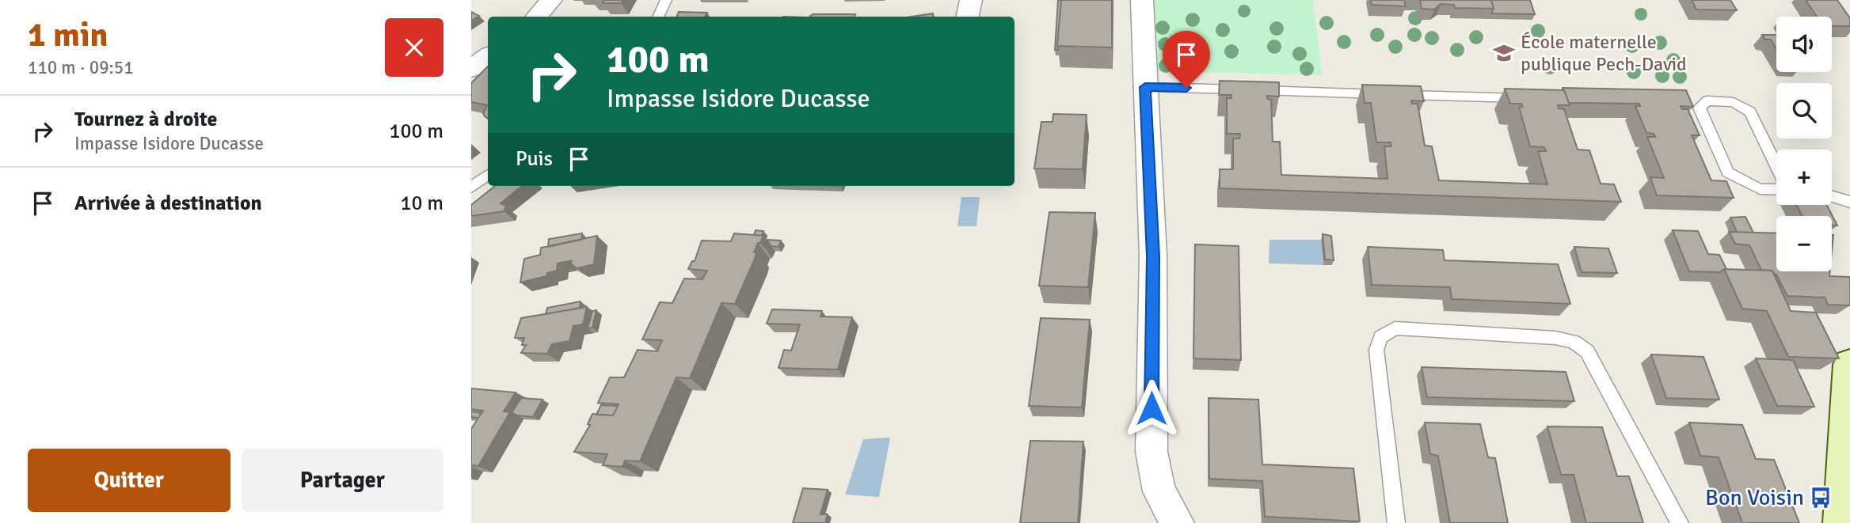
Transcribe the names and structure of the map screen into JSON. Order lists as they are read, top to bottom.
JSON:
{
  "places": {
    "school or university": ["École maternelle publique Pech-David"],
    "bus stop": ["Bon Voisin"]
  },
  "page": {
    "heading": ["1 min", "110 m · 09:51"],
    "map_buttons": ["+", "−"],
    "turn": ["100 m", "Impasse Isidore Ducasse"],
    "list": [
      {
        "name": "Tournez à droite",
        "note": "Impasse Isidore Ducasse",
        "value": "100 m"
      },
      {
        "name": "Arrivée à destination",
        "value": "10 m"
      }
    ],
    "then": "Puis",
    "buttons": ["Quitter", "Partager"]
  }
}
